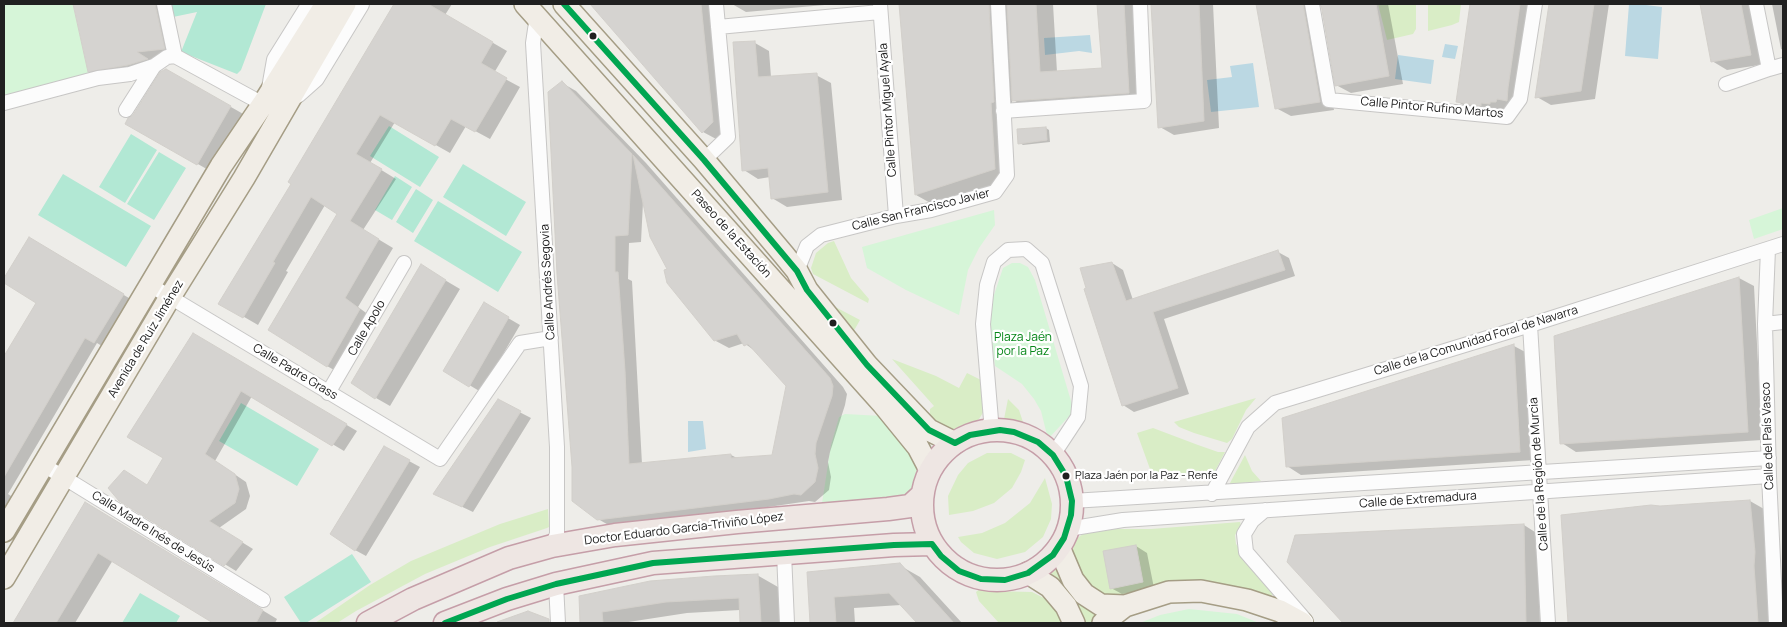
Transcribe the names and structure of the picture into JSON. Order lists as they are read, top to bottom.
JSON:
{
  "streets": {
    "highway": ["Doctor Eduardo García-Triviño López"],
    "main road": ["Paseo de la Estación", "Avenida de Ruiz Jiménez"],
    "street": [
      "Calle Pintor Rufino Martos",
      "Calle Pintor Miguel Ayala",
      "Calle San Francisco Javier",
      "Calle Andrés Segovia",
      "Calle Apolo",
      "Calle de la Comunidad Foral de Navarra",
      "Calle Padre Grass",
      "Calle del País Vasco",
      "Calle de la Región de Murcia",
      "Calle de Extremadura",
      "Calle Madre Inés de Jesús"
    ]
  },
  "crossings": [
    ["Calle Pintor Miguel Ayala", "Calle San Francisco Javier"],
    ["Calle San Francisco Javier", "Paseo de la Estación"],
    ["Paseo de la Estación", "Calle Andrés Segovia"],
    ["Paseo de la Estación", "Calle de Extremadura"],
    ["Paseo de la Estación", "Doctor Eduardo García-Triviño López"],
    ["Calle Andrés Segovia", "Calle Padre Grass"],
    ["Calle Andrés Segovia", "Doctor Eduardo García-Triviño López"],
    ["Calle Apolo", "Calle Padre Grass"],
    ["Avenida de Ruiz Jiménez", "Calle Padre Grass"],
    ["Avenida de Ruiz Jiménez", "Calle Madre Inés de Jesús"],
    ["Calle de la Comunidad Foral de Navarra", "Calle del País Vasco"],
    ["Calle de la Comunidad Foral de Navarra", "Calle de la Región de Murcia"],
    ["Calle de la Comunidad Foral de Navarra", "Calle de Extremadura"],
    ["Calle del País Vasco", "Calle de Extremadura"],
    ["Calle de la Región de Murcia", "Calle de Extremadura"],
    ["Calle de Extremadura", "Doctor Eduardo García-Triviño López"]
  ],
  "parks": ["Plaza Jaén por la Paz"],
  "places": ["Plaza Jaén por la Paz - Renfe"]
}
